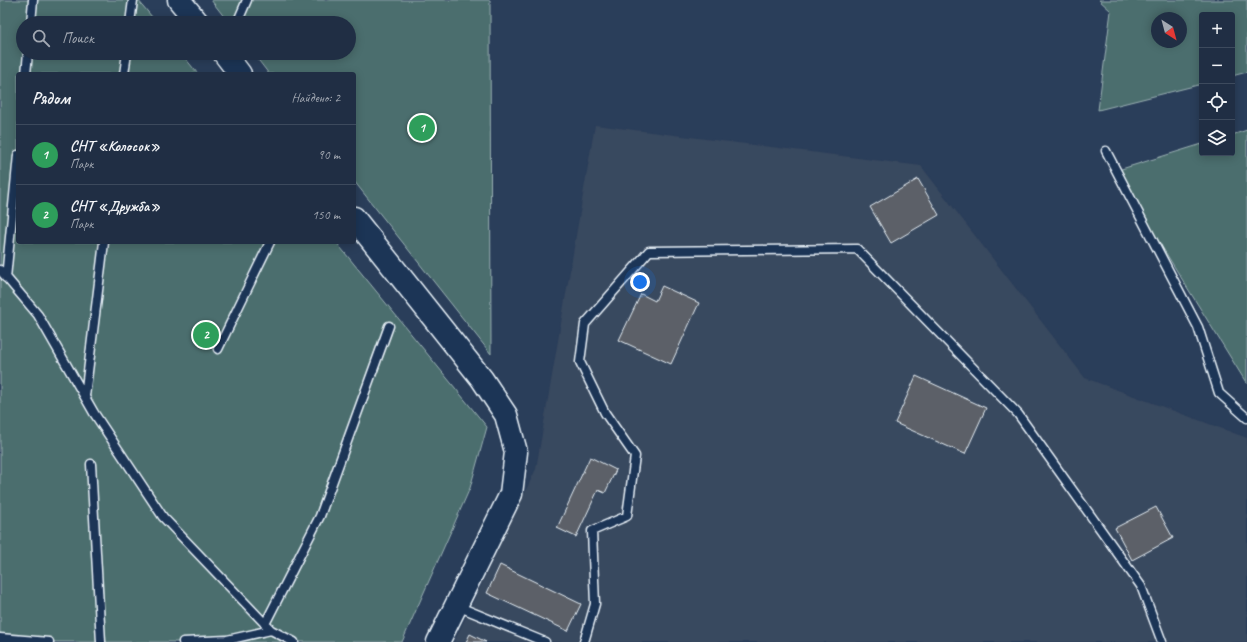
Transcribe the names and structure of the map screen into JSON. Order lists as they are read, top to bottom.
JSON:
{
  "north": "bottom right",
  "page": {
    "map_buttons": ["+", "−"],
    "search": "Поиск",
    "heading": ["Рядом", "Найдено: 2"],
    "pins": ["1", "2"],
    "list": [
      {
        "mark": "1",
        "name": "СНТ «Колосок»",
        "note": "Парк",
        "value": "90 m"
      },
      {
        "mark": "2",
        "name": "СНТ «Дружба»",
        "note": "Парк",
        "value": "150 m"
      }
    ]
  }
}
